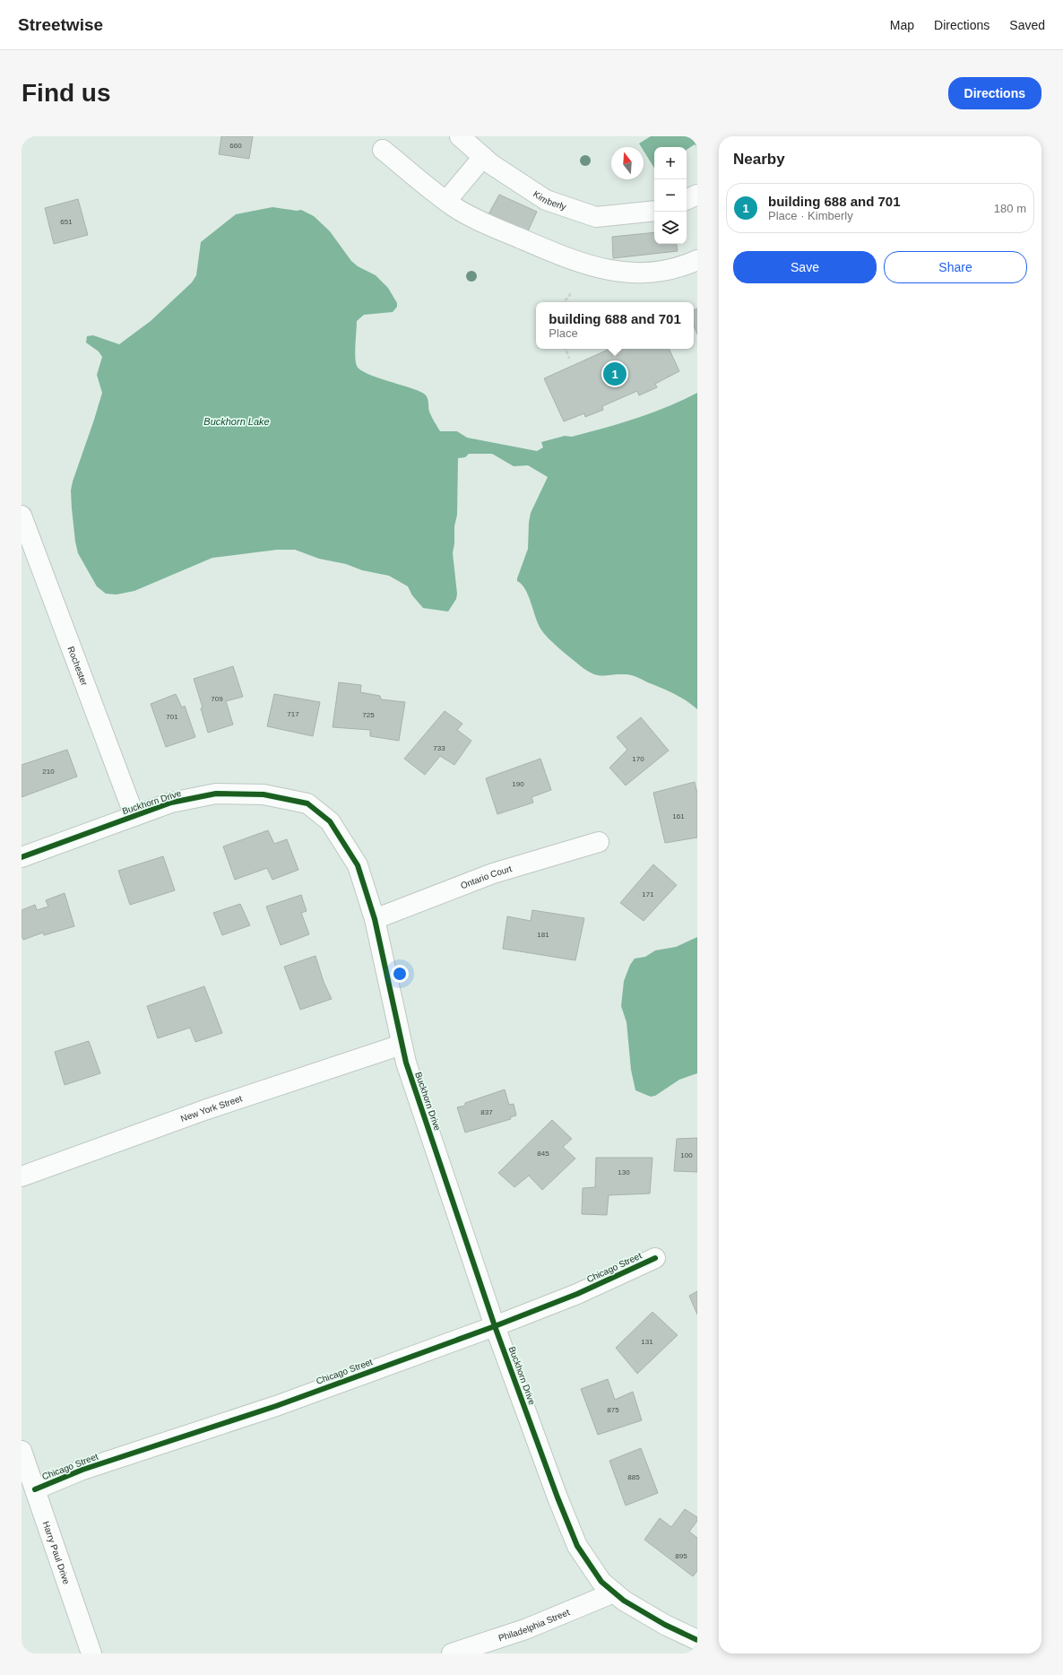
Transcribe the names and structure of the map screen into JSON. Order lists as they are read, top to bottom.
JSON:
{
  "streets": {
    "street": [
      "Kimberly",
      "Rochester",
      "Buckhorn Drive",
      "Ontario Court",
      "New York Street",
      "Chicago Street",
      "Harry Paul Drive",
      "Philadelphia Street"
    ]
  },
  "crossings": [
    ["Rochester", "Buckhorn Drive"],
    ["Buckhorn Drive", "Ontario Court"],
    ["Buckhorn Drive", "New York Street"],
    ["Buckhorn Drive", "Chicago Street"],
    ["Buckhorn Drive", "Philadelphia Street"],
    ["Chicago Street", "Harry Paul Drive"]
  ],
  "water": ["Buckhorn Lake"],
  "house_numbers": [
    "660",
    "651",
    "709",
    "717",
    "725",
    "701",
    "733",
    "170",
    "210",
    "190",
    "161",
    "171",
    "181",
    "837",
    "845",
    "100",
    "130",
    "131",
    "875",
    "885",
    "895"
  ],
  "north": "top",
  "page": {
    "header": "Streetwise",
    "nav": ["Map", "Directions", "Saved"],
    "buttons": [
      "Directions",
      ["Save", "Share"]
    ],
    "title": "Find us",
    "heading": "Nearby",
    "map_buttons": ["+", "−"],
    "list": [
      {
        "mark": "1",
        "name": "building 688 and 701",
        "note": "Place · Kimberly",
        "value": "180 m"
      }
    ],
    "popup": ["building 688 and 701", "Place"],
    "pins": "1"
  }
}
